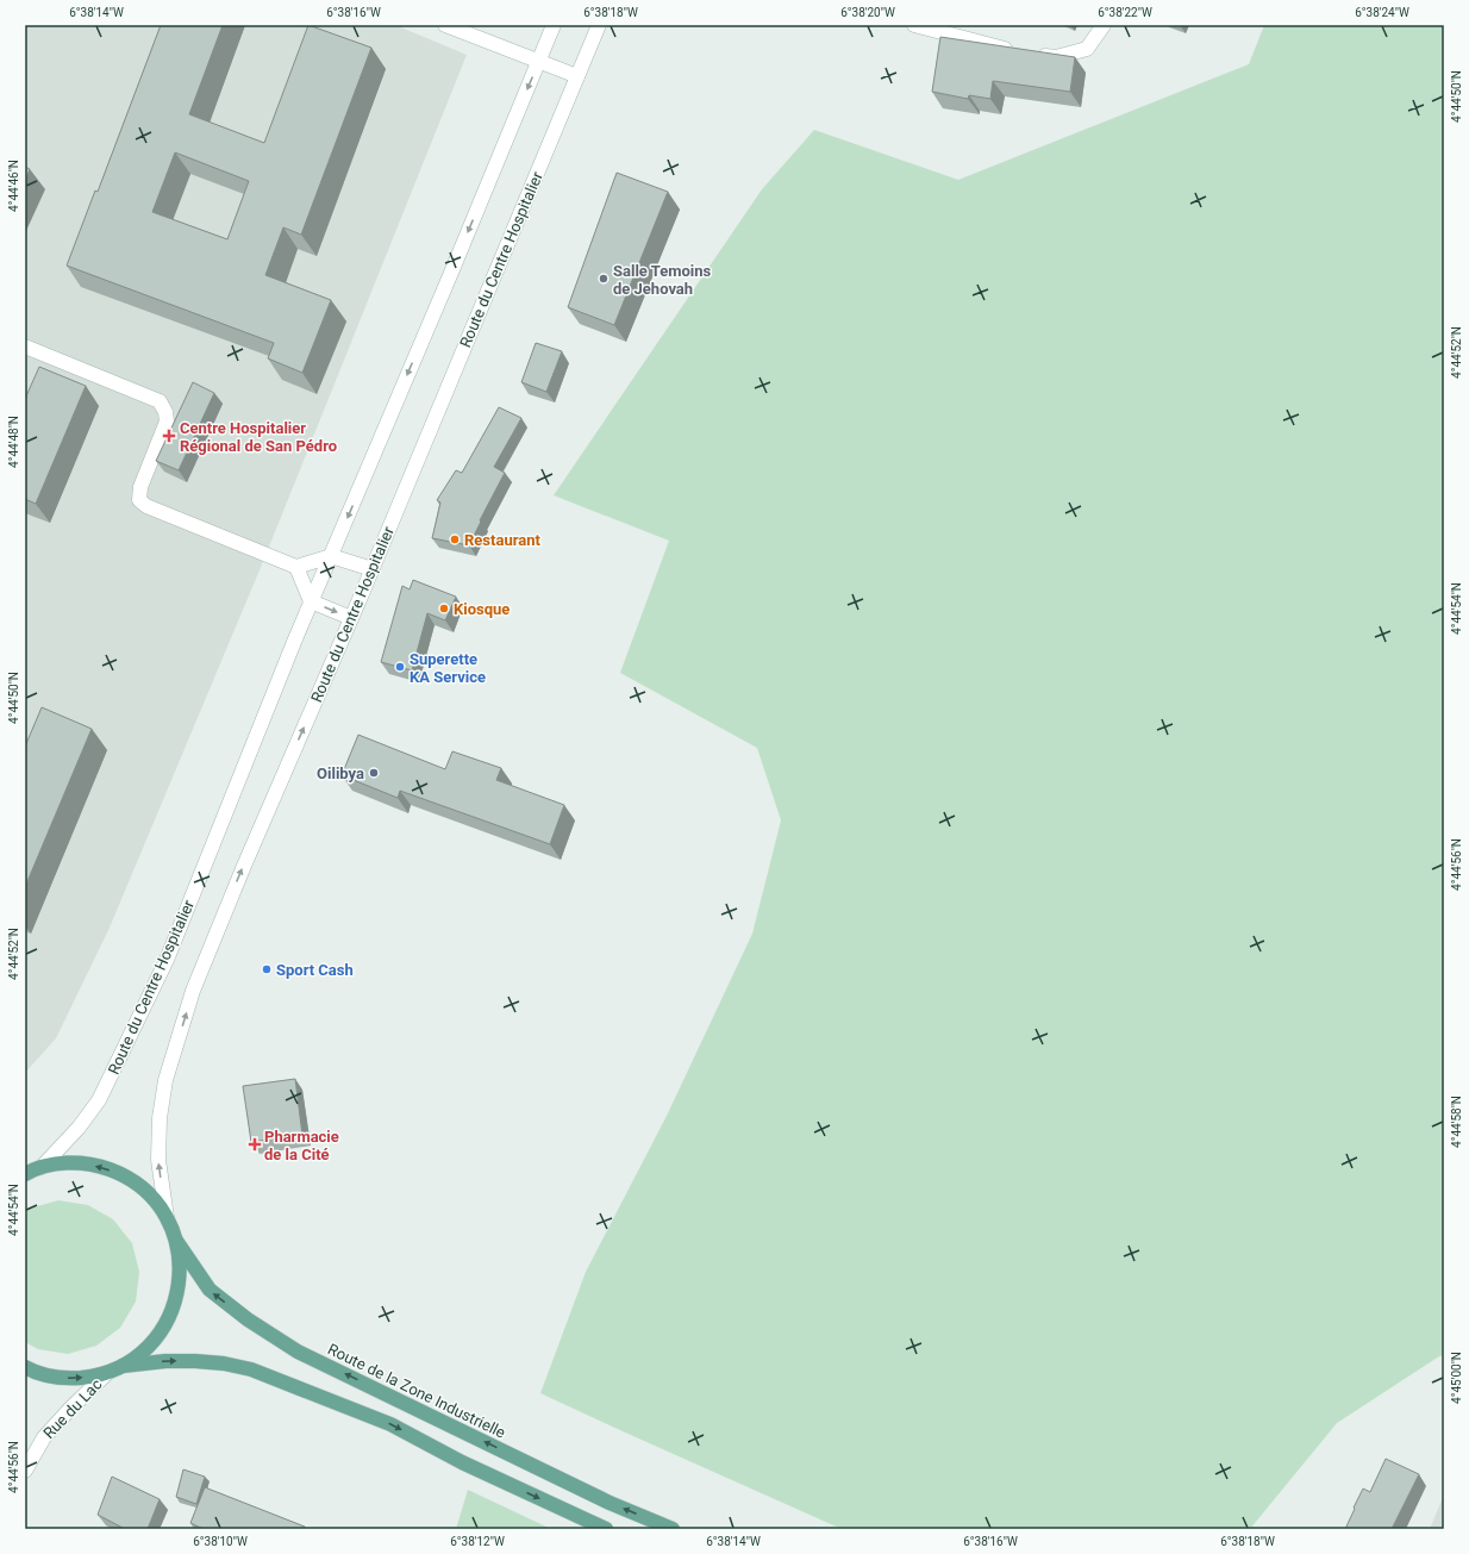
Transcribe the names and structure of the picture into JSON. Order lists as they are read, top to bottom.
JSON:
{
  "streets": {
    "main road": ["Route de la Zone Industrielle"],
    "street": ["Route du Centre Hospitalier", "Rue du Lac"]
  },
  "places": {
    "other": [
      "Salle Temoins de Jehovah",
      "Restaurant",
      "Kiosque",
      "Superette KA Service",
      "Oilibya",
      "Sport Cash"
    ],
    "health": ["Centre Hospitalier Régional de San Pédro", "Pharmacie de la Cité"]
  },
  "coordinates": [
    "6°38'14\"W",
    "6°38'16\"W",
    "6°38'18\"W",
    "6°38'20\"W",
    "6°38'22\"W",
    "6°38'24\"W",
    "4°44'50\"N",
    "4°44'46\"N",
    "4°44'52\"N",
    "4°44'48\"N",
    "4°44'54\"N",
    "4°44'56\"N",
    "4°44'58\"N",
    "4°45'00\"N",
    "6°38'10\"W",
    "6°38'12\"W"
  ]
}
